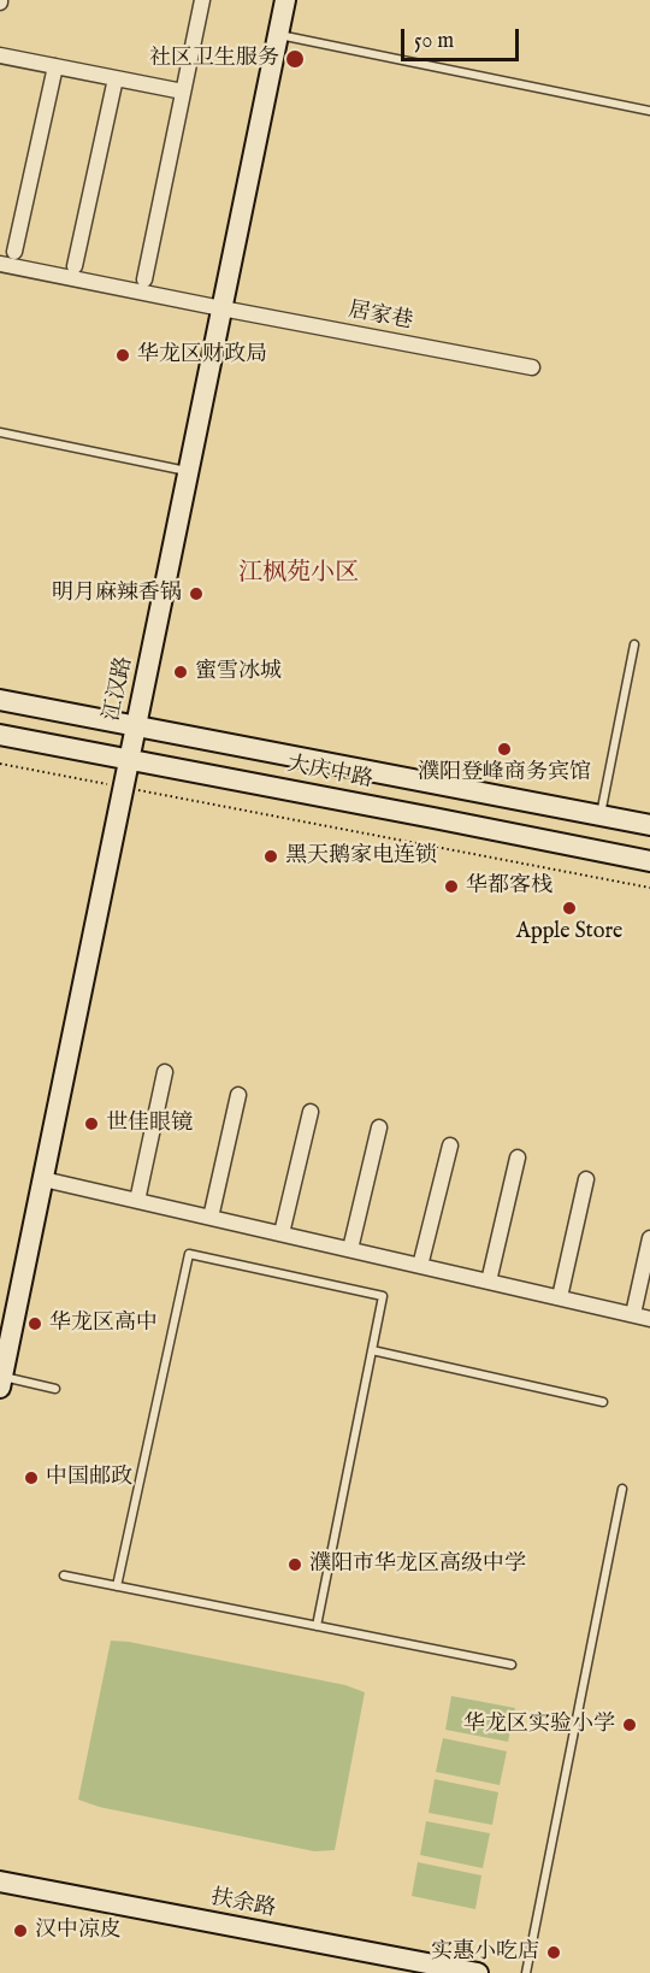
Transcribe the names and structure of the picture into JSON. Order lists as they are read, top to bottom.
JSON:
{
  "streets": {
    "street": [
      "居家巷",
      "江汉路",
      "大庆中路",
      "扶余路"
    ]
  },
  "crossings": [
    ["居家巷", "江汉路"],
    ["江汉路", "大庆中路"]
  ],
  "districts": ["江枫苑小区"],
  "places": [
    "社区卫生服务",
    "华龙区财政局",
    "明月麻辣香锅",
    "蜜雪冰城",
    "濮阳登峰商务宾馆",
    "黑天鹅家电连锁",
    "华都客栈",
    "Apple Store",
    "世佳眼镜",
    "华龙区高中",
    "中国邮政",
    "濮阳市华龙区高级中学",
    "华龙区实验小学",
    "汉中凉皮",
    "实惠小吃店"
  ],
  "scale_bar": "50 m"
}
